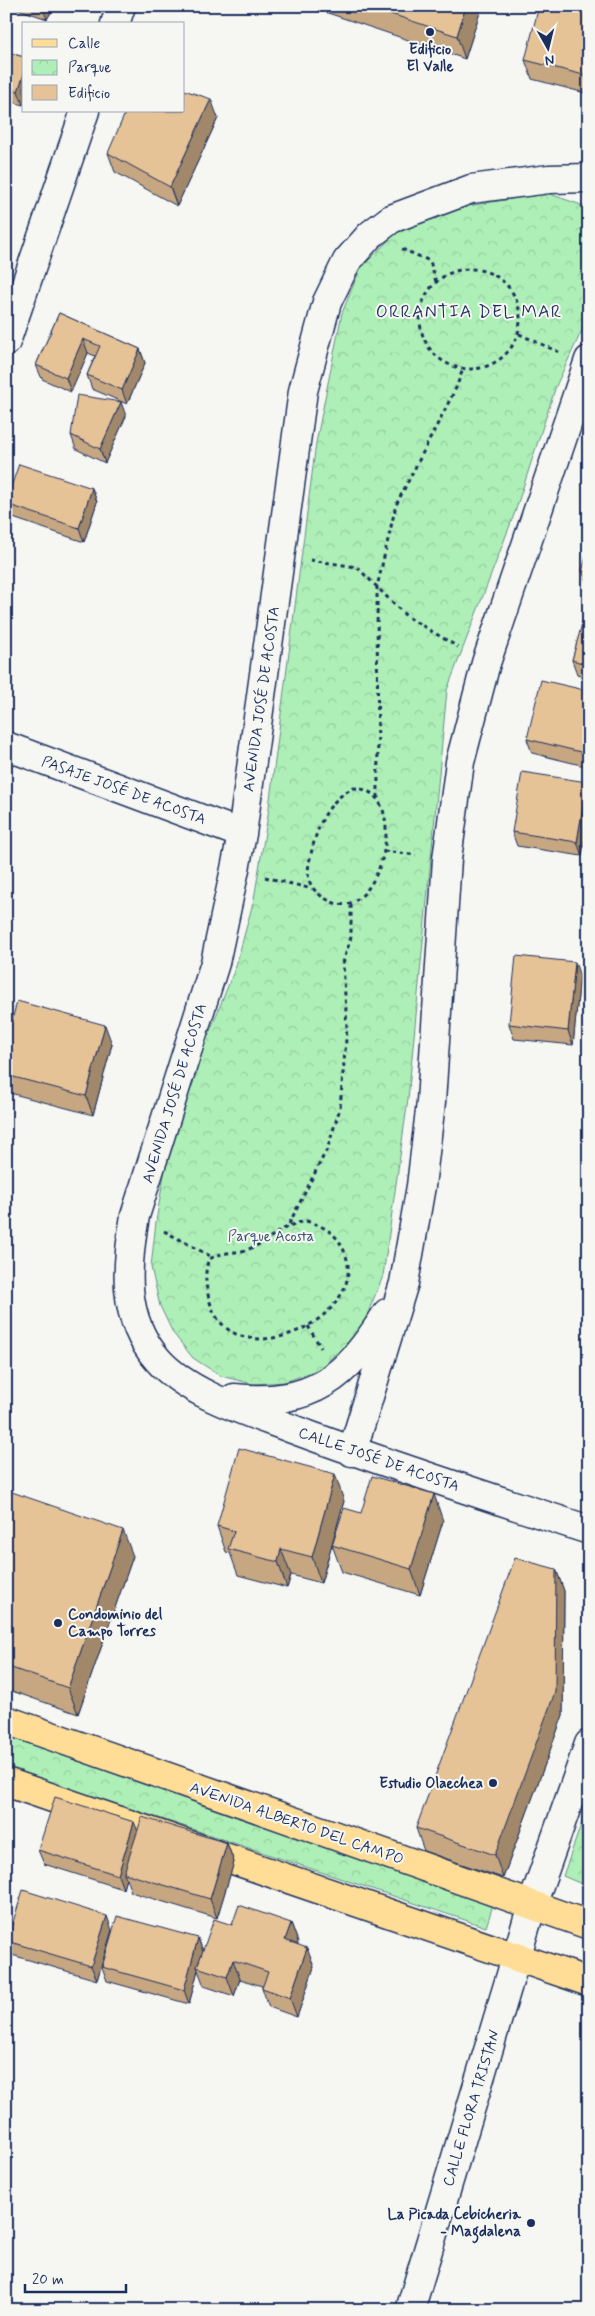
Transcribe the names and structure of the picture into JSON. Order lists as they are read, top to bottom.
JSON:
{
  "streets": {
    "main road": ["AVENIDA ALBERTO DEL CAMPO"],
    "street": [
      "AVENIDA JOSÉ DE ACOSTA",
      "PASAJE JOSÉ DE ACOSTA",
      "CALLE JOSÉ DE ACOSTA",
      "CALLE FLORA TRISTAN"
    ]
  },
  "crossings": [
    ["AVENIDA JOSÉ DE ACOSTA", "PASAJE JOSÉ DE ACOSTA"],
    ["AVENIDA JOSÉ DE ACOSTA", "CALLE JOSÉ DE ACOSTA"],
    ["AVENIDA ALBERTO DEL CAMPO", "CALLE FLORA TRISTAN"]
  ],
  "districts": ["ORRANTIA DEL MAR"],
  "parks": ["Parque Acosta"],
  "places": [
    "Edificio El Valle",
    "Condominio del Campo Torres",
    "Estudio Olaechea",
    "La Picada Cebicheria - Magdalena"
  ],
  "legend": ["Calle", "Parque", "Edificio"],
  "scale_bar": "20 m",
  "north": "bottom"
}
